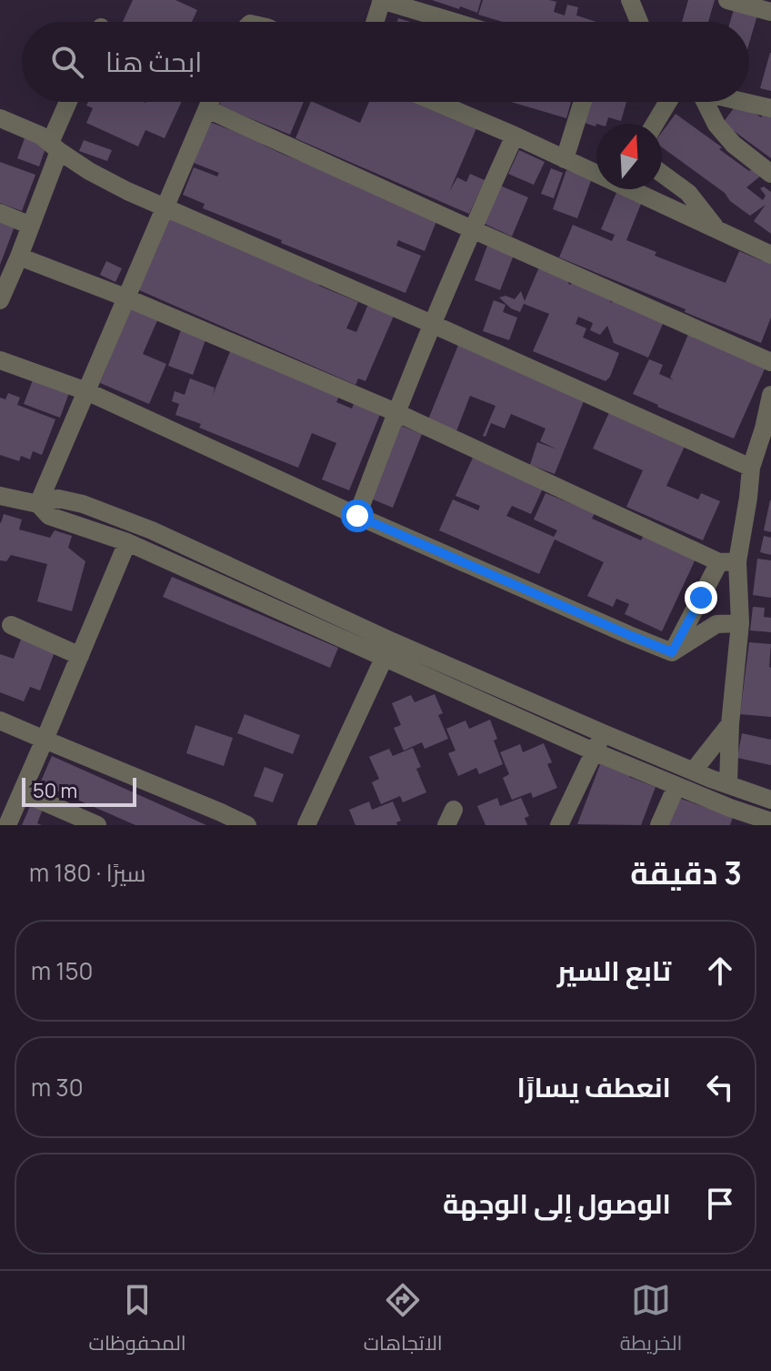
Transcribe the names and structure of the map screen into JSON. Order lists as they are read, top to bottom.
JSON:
{
  "scale_bar": "50 m",
  "north": "top",
  "page": {
    "search": "ابحث هنا",
    "scale": "50 m",
    "heading": ["3 دقيقة", "سيرًا · 180 m"],
    "list": [
      ["تابع السير", "150 m"],
      ["انعطف يسارًا", "30 m"],
      "الوصول إلى الوجهة"
    ],
    "nav": ["الخريطة", "الاتجاهات", "المحفوظات"]
  }
}
